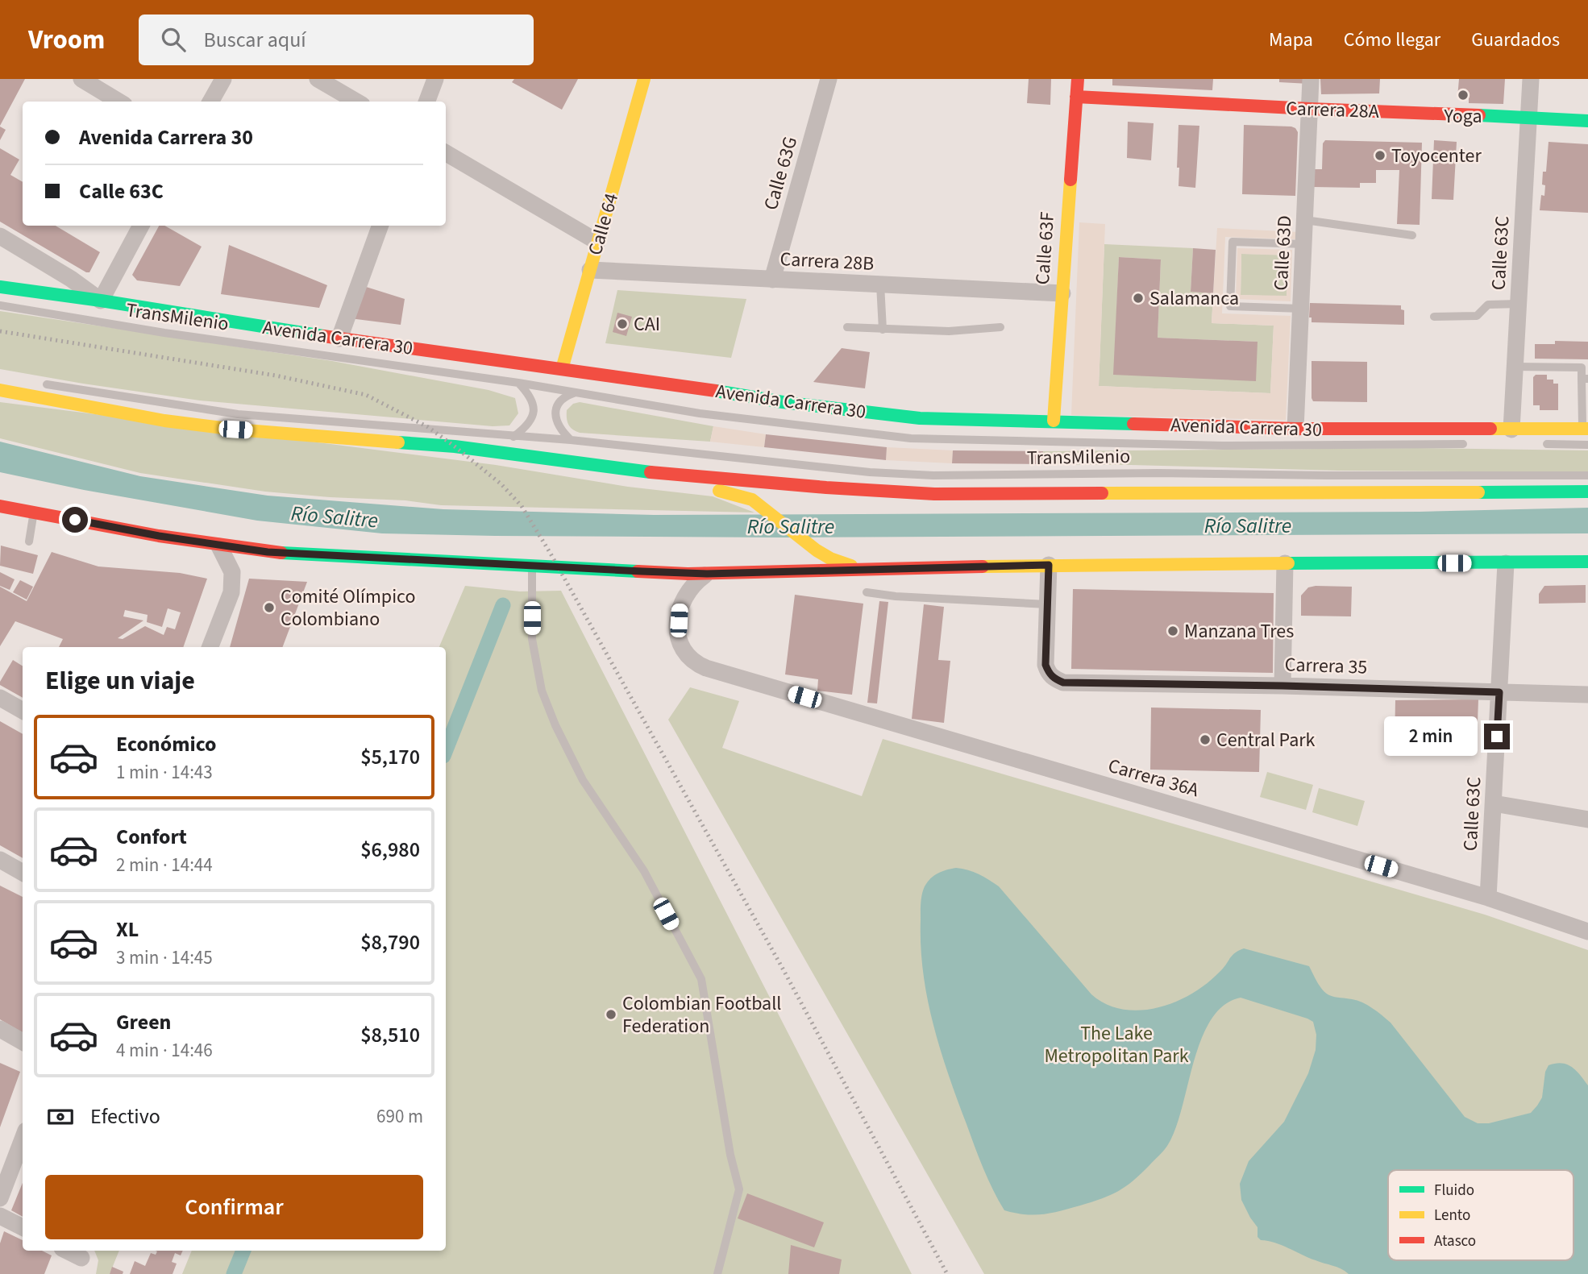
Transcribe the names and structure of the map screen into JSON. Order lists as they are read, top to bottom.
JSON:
{
  "streets": {
    "main road": [
      "Carrera 28A",
      "Calle 64",
      "Calle 63F",
      "Avenida Carrera 30"
    ],
    "street": [
      "Calle 63G",
      "Calle 63D",
      "Calle 63C",
      "Carrera 28B",
      "Carrera 35",
      "Carrera 36A"
    ],
    "lane": ["TransMilenio"]
  },
  "crossings": [
    ["Carrera 28A", "Calle 63F"],
    ["Carrera 28A", "Calle 63D"],
    ["Carrera 28A", "Calle 63C"],
    ["Calle 63G", "Carrera 28B"],
    ["Calle 64", "Carrera 28B"],
    ["Calle 64", "Avenida Carrera 30"],
    ["Calle 63F", "Carrera 28B"],
    ["Calle 63F", "Avenida Carrera 30"],
    ["Calle 63D", "Avenida Carrera 30"],
    ["Calle 63C", "Avenida Carrera 30"],
    ["Calle 63C", "Carrera 35"],
    ["Calle 63C", "Carrera 36A"]
  ],
  "water": ["Río Salitre"],
  "parks": ["The Lake Metropolitan Park"],
  "places": [
    "Yoga",
    "Toyocenter",
    "Salamanca",
    "CAI",
    "Comité Olímpico Colombiano",
    "Manzana Tres",
    "Central Park",
    "Colombian Football Federation"
  ],
  "legend": ["Fluido", "Lento", "Atasco"],
  "page": {
    "header": "Vroom",
    "search": "Buscar aquí",
    "nav": ["Mapa", "Cómo llegar", "Guardados"],
    "banner": ["Avenida Carrera 30", "Calle 63C"],
    "heading": "Elige un viaje",
    "list": [
      {
        "name": "Económico",
        "note": "1 min · 14:43",
        "value": "$5,170"
      },
      {
        "name": "Confort",
        "note": "2 min · 14:44",
        "value": "$6,980"
      },
      {
        "name": "XL",
        "note": "3 min · 14:45",
        "value": "$8,790"
      },
      {
        "name": "Green",
        "note": "4 min · 14:46",
        "value": "$8,510"
      }
    ],
    "bubble": "2 min",
    "pay": ["Efectivo", "690 m"],
    "buttons": "Confirmar"
  }
}
